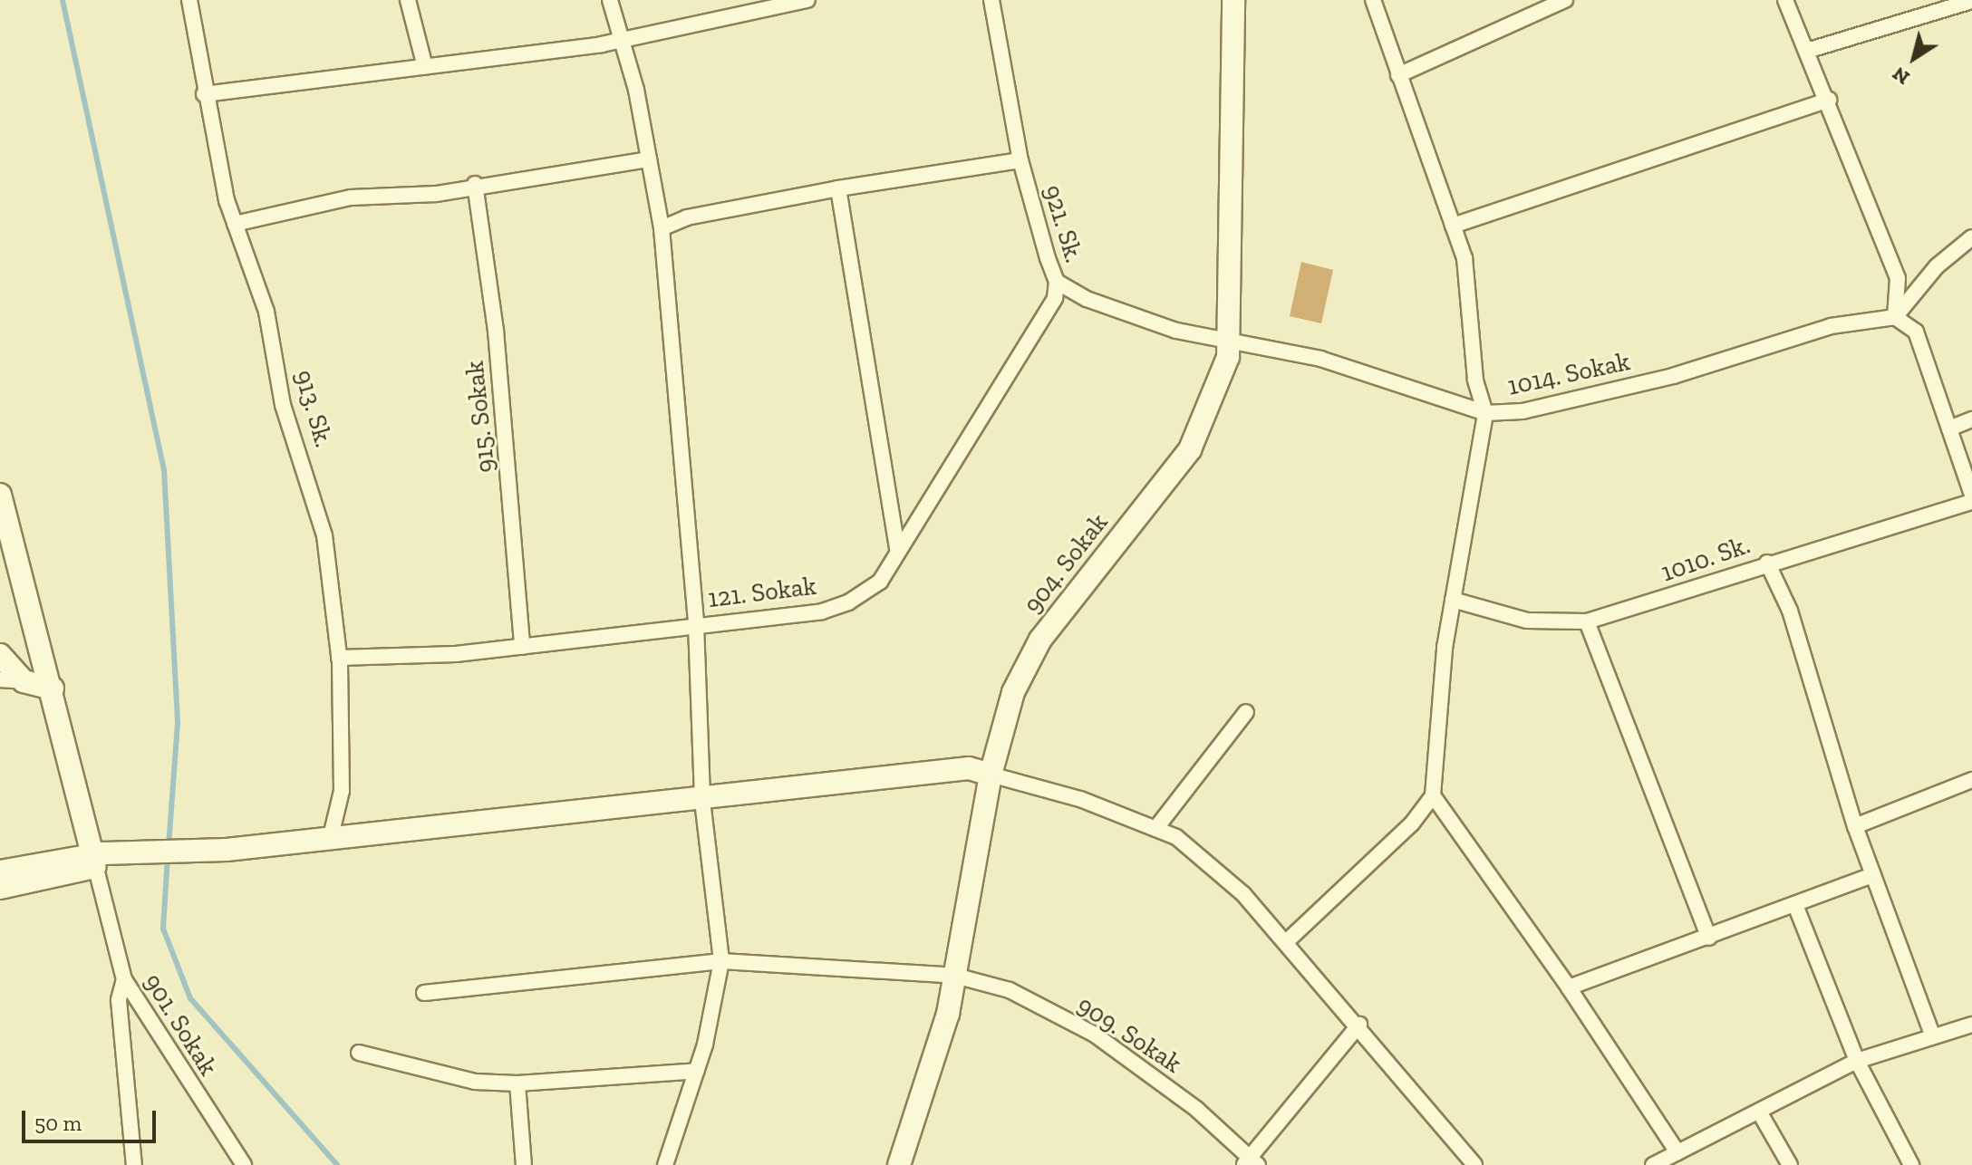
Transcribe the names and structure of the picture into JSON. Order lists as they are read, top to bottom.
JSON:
{
  "streets": {
    "street": [
      "921. Sk.",
      "1014. Sokak",
      "913. Sk.",
      "915. Sokak",
      "1010. Sk.",
      "904. Sokak",
      "121. Sokak",
      "901. Sokak",
      "909. Sokak"
    ]
  },
  "crossings": [
    ["921. Sk.", "1014. Sokak"],
    ["921. Sk.", "904. Sokak"],
    ["921. Sk.", "121. Sokak"],
    ["1014. Sokak", "904. Sokak"],
    ["913. Sk.", "121. Sokak"],
    ["915. Sokak", "121. Sokak"],
    ["904. Sokak", "909. Sokak"]
  ],
  "scale_bar": "50 m",
  "north": "bottom left"
}
